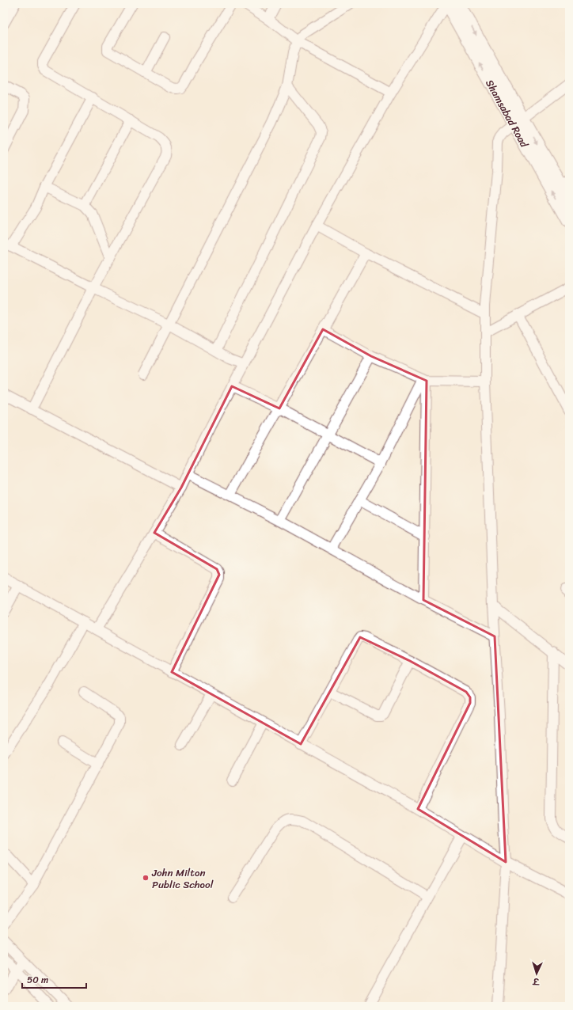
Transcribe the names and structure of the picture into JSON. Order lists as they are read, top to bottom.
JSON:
{
  "streets": {
    "main road": ["Shamsabad Road"]
  },
  "places": ["John Milton Public School"],
  "scale_bar": "50 m",
  "north": "bottom"
}
